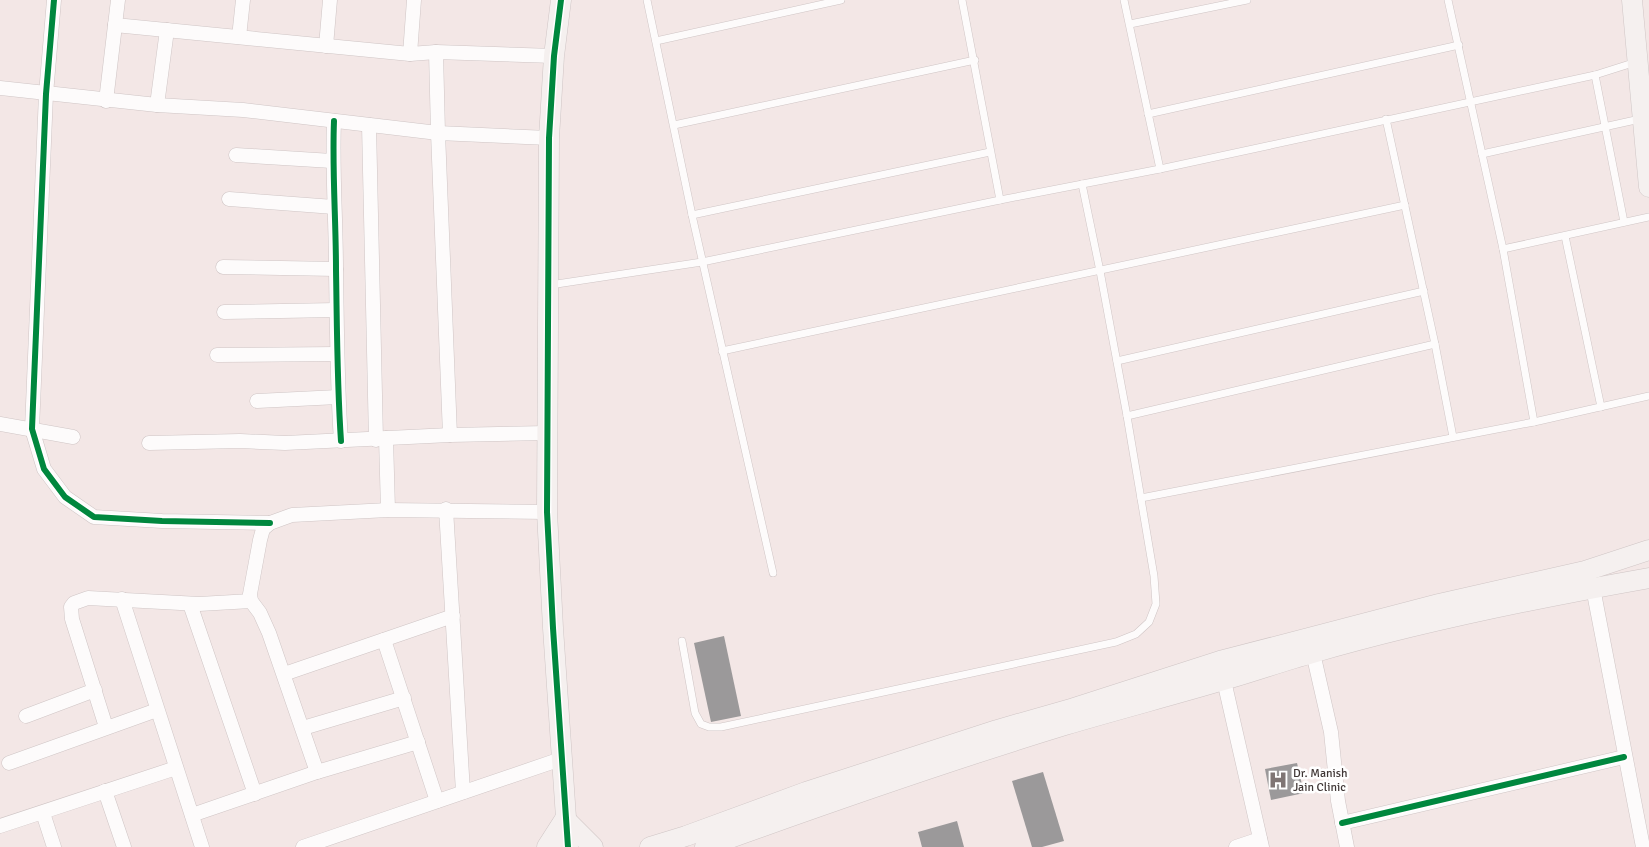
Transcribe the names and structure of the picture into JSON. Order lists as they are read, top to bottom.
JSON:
{
  "places": {
    "hospital": ["Dr. Manish Jain Clinic"]
  }
}
